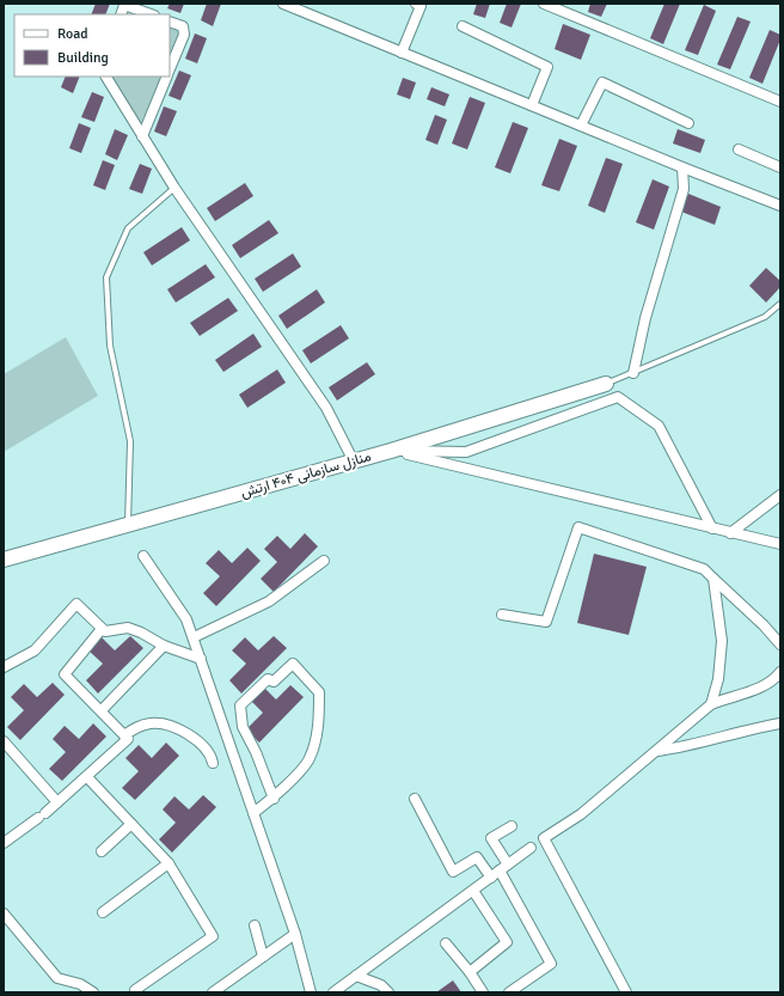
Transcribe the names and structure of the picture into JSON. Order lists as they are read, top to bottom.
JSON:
{
  "streets": {
    "street": ["منازل سازمانی ۴۰۴ ارتش"]
  },
  "legend": ["Road", "Building"]
}
